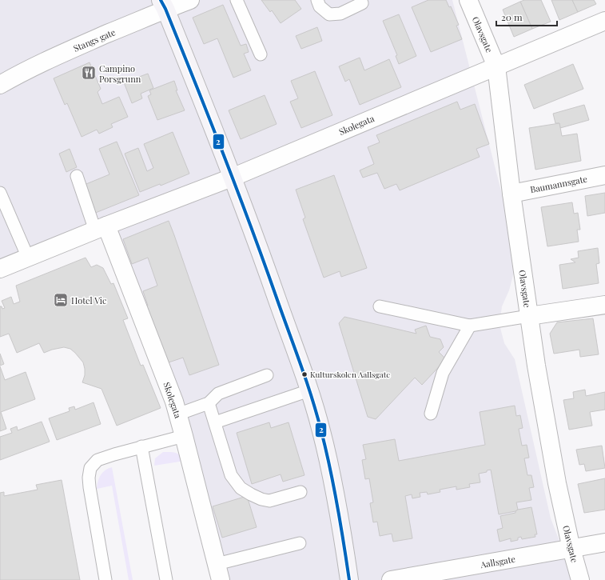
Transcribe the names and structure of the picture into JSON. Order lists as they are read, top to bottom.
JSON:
{
  "streets": {
    "street": [
      "Olavsgate",
      "Stangs gate",
      "Skolegata",
      "Baumannsgate",
      "Aallsgate"
    ]
  },
  "crossings": [
    ["Olavsgate", "Skolegata"],
    ["Olavsgate", "Baumannsgate"],
    ["Olavsgate", "Aallsgate"]
  ],
  "places": {
    "restaurant": ["Campino Porsgrunn"],
    "hotel": ["Hotel Vic"],
    "other": ["Kulturskolen Aallsgate"]
  },
  "lines": ["transit line 2"],
  "scale_bar": "20 m"
}
